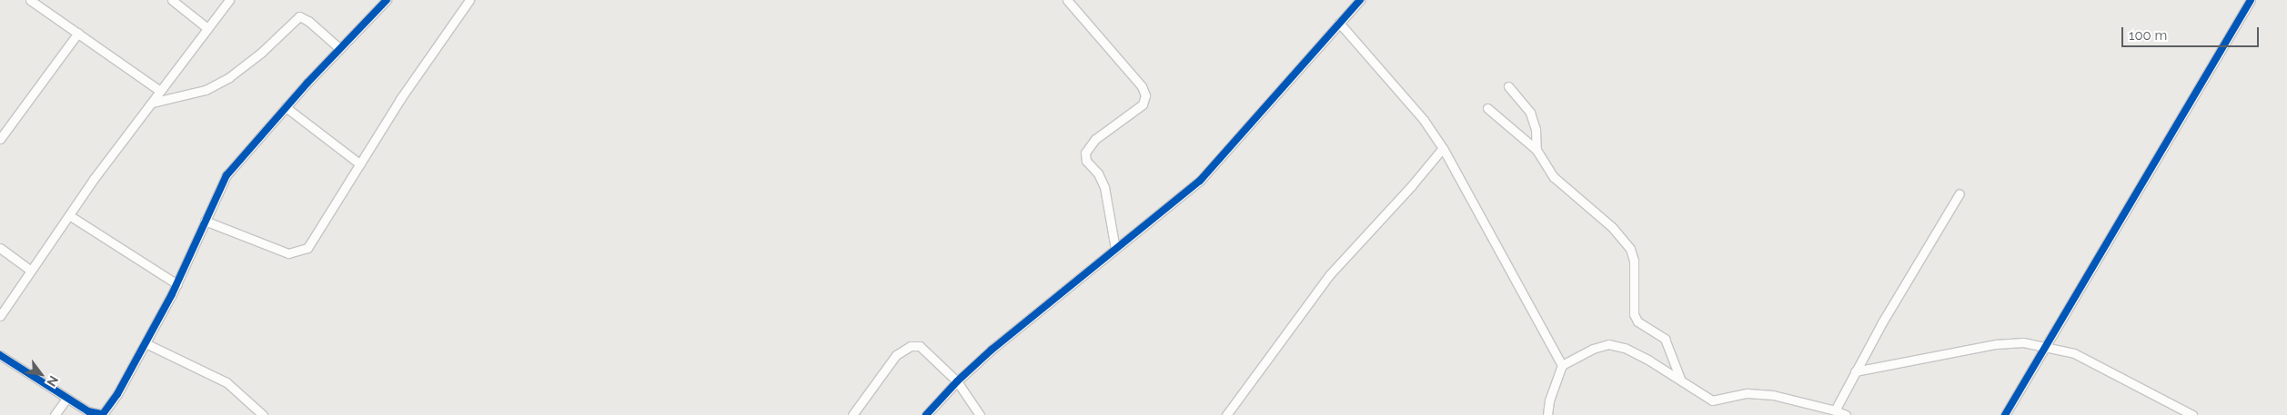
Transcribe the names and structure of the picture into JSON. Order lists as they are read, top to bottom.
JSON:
{
  "scale_bar": "100 m",
  "north": "bottom right"
}
